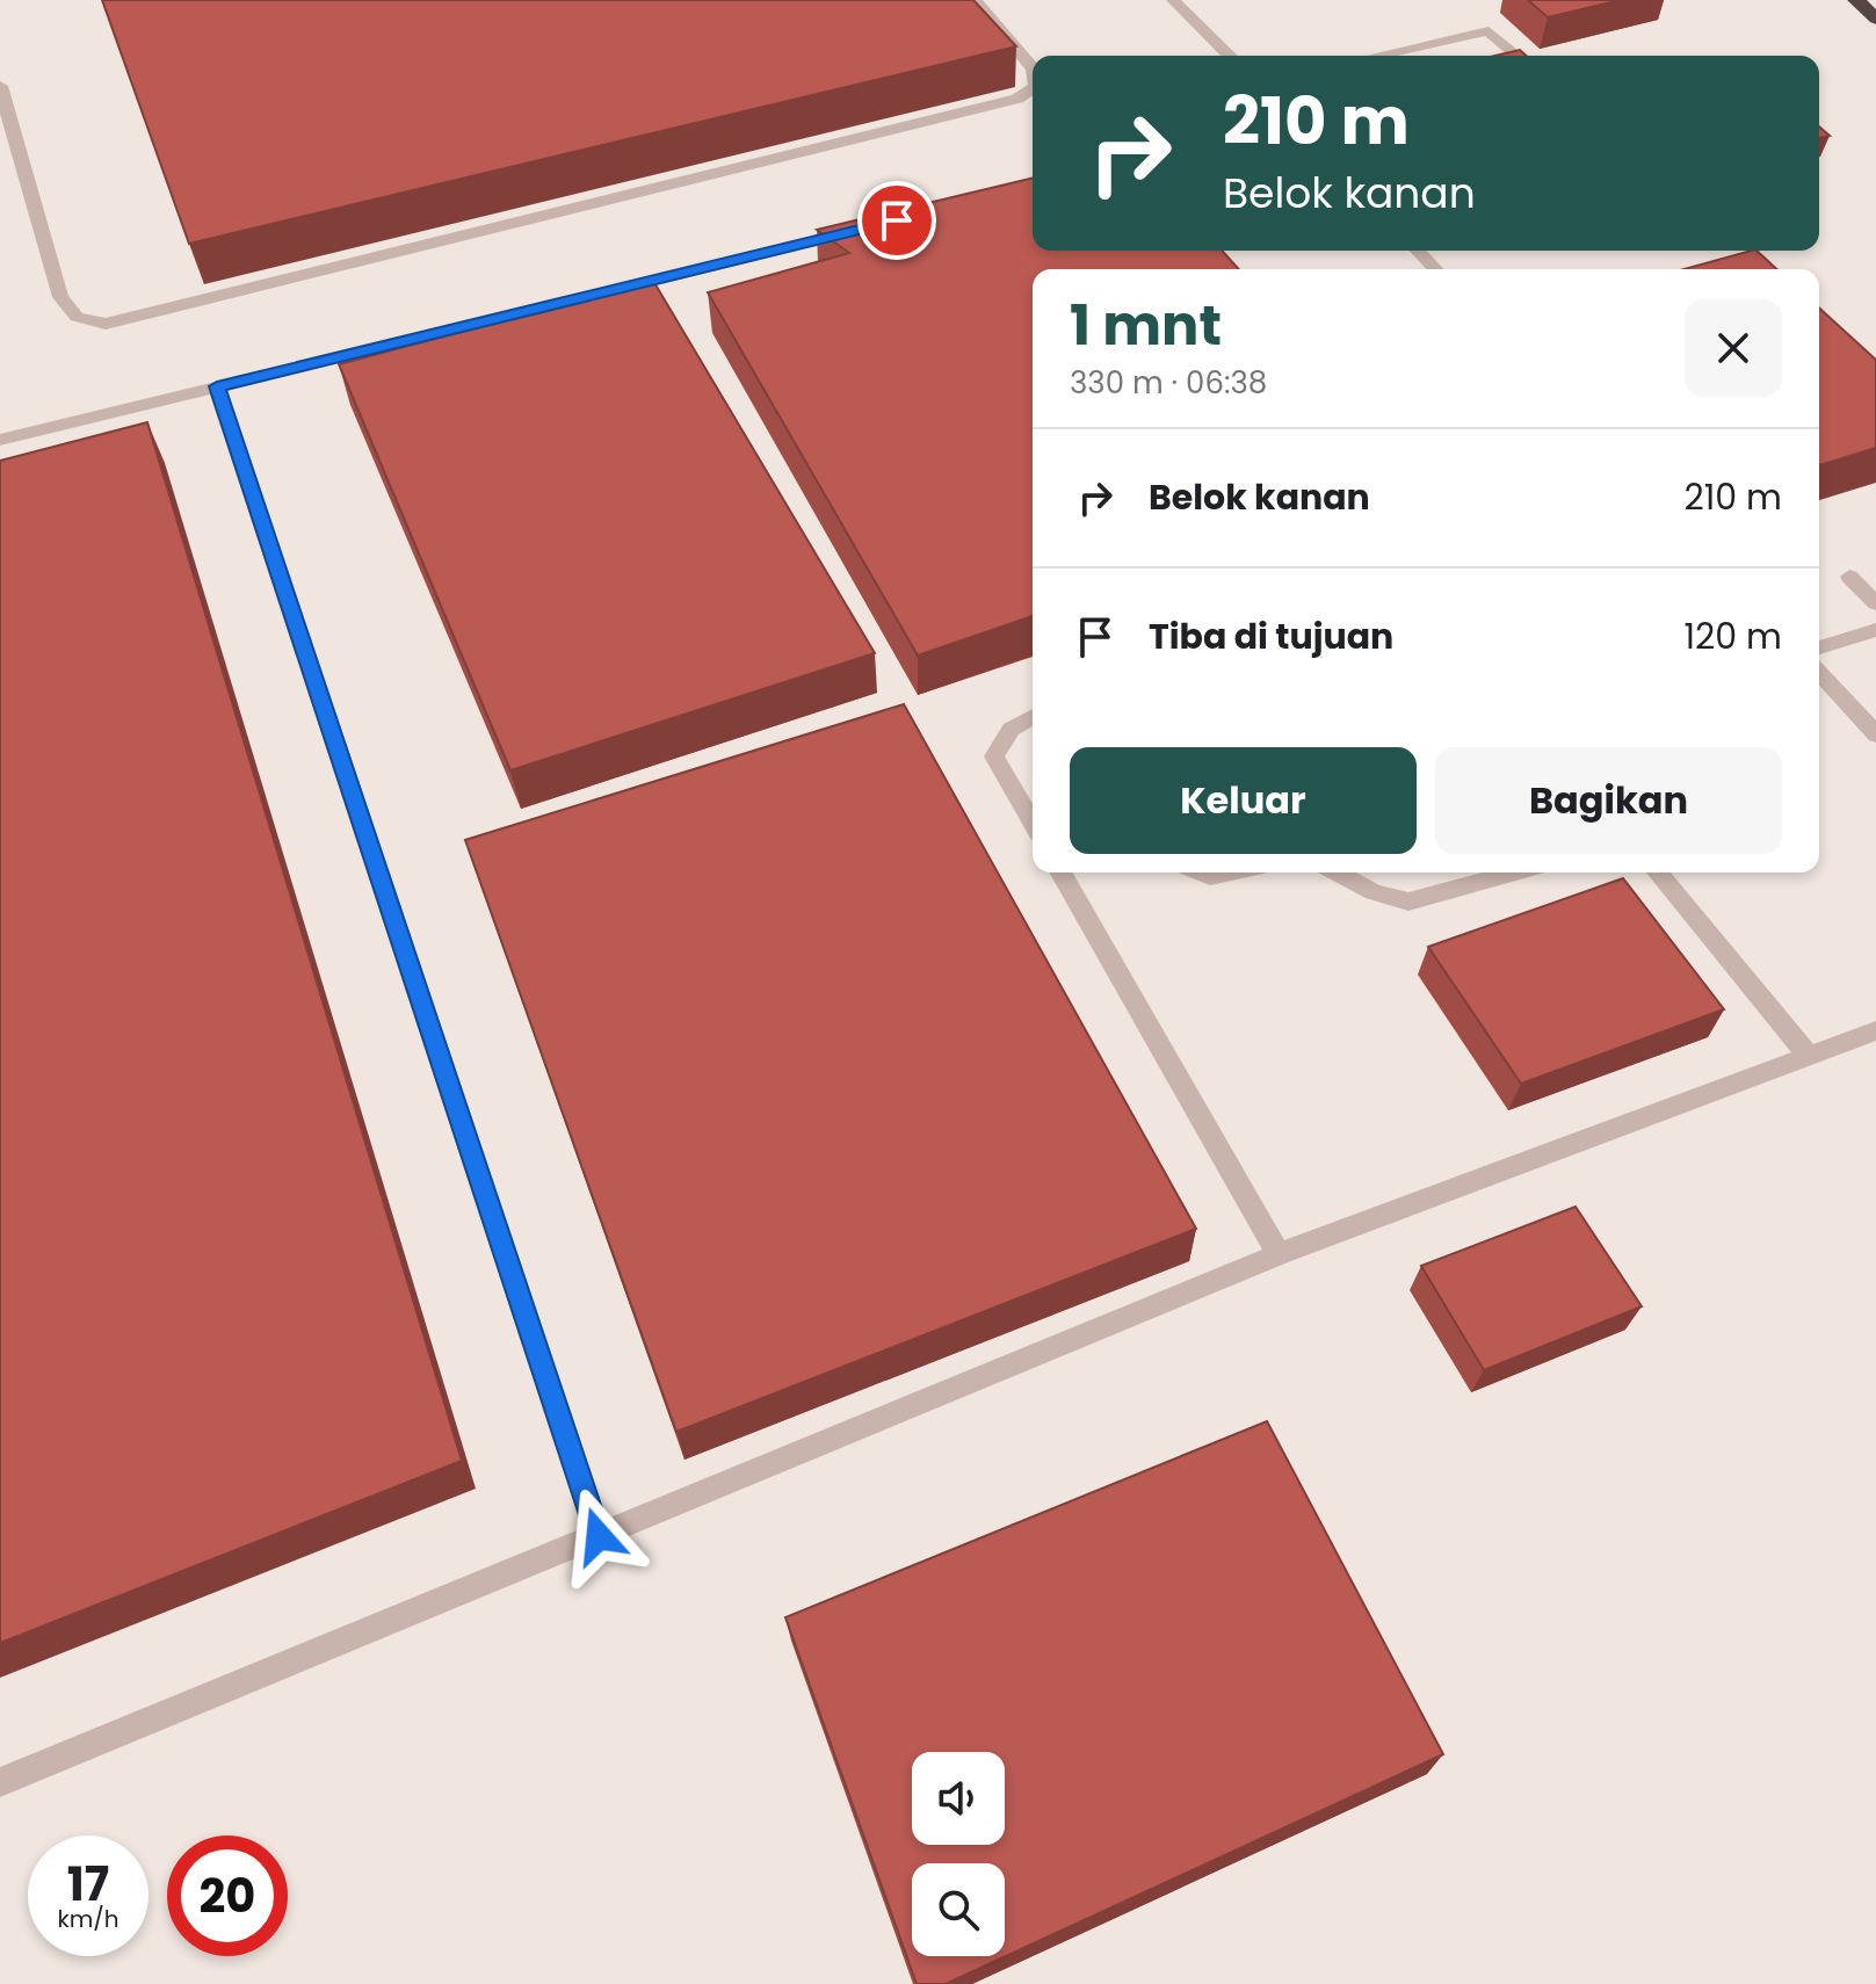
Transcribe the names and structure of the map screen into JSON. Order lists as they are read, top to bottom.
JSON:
{
  "page": {
    "turn": ["210 m", "Belok kanan"],
    "heading": ["1 mnt", "330 m · 06:38"],
    "list": [
      {
        "name": "Belok kanan",
        "value": "210 m"
      },
      {
        "name": "Tiba di tujuan",
        "value": "120 m"
      }
    ],
    "buttons": ["Keluar", "Bagikan"],
    "speed": "17 km/h",
    "limit": "20"
  }
}
